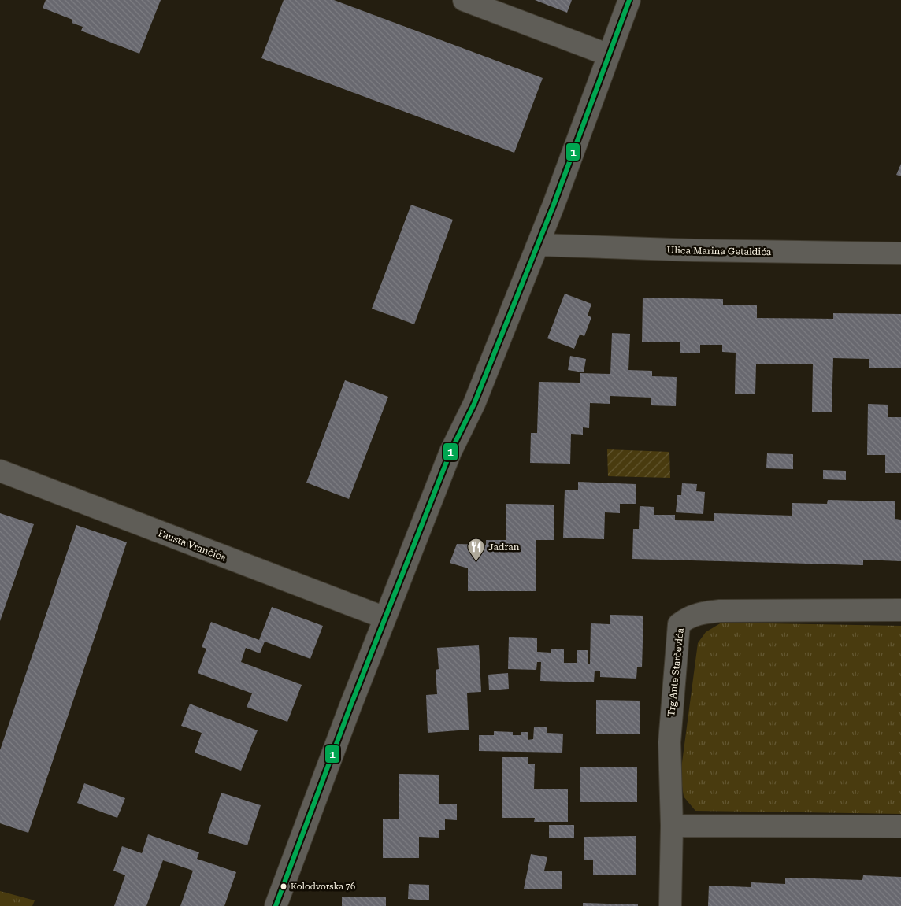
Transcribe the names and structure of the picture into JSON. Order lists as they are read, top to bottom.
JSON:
{
  "streets": {
    "street": ["Ulica Marina Getaldića", "Fausta Vrančića", "Trg Ante Starčevića"]
  },
  "places": {
    "restaurant": ["Jadran"],
    "other": ["Kolodvorska 76"]
  },
  "lines": ["transit line 1"]
}
